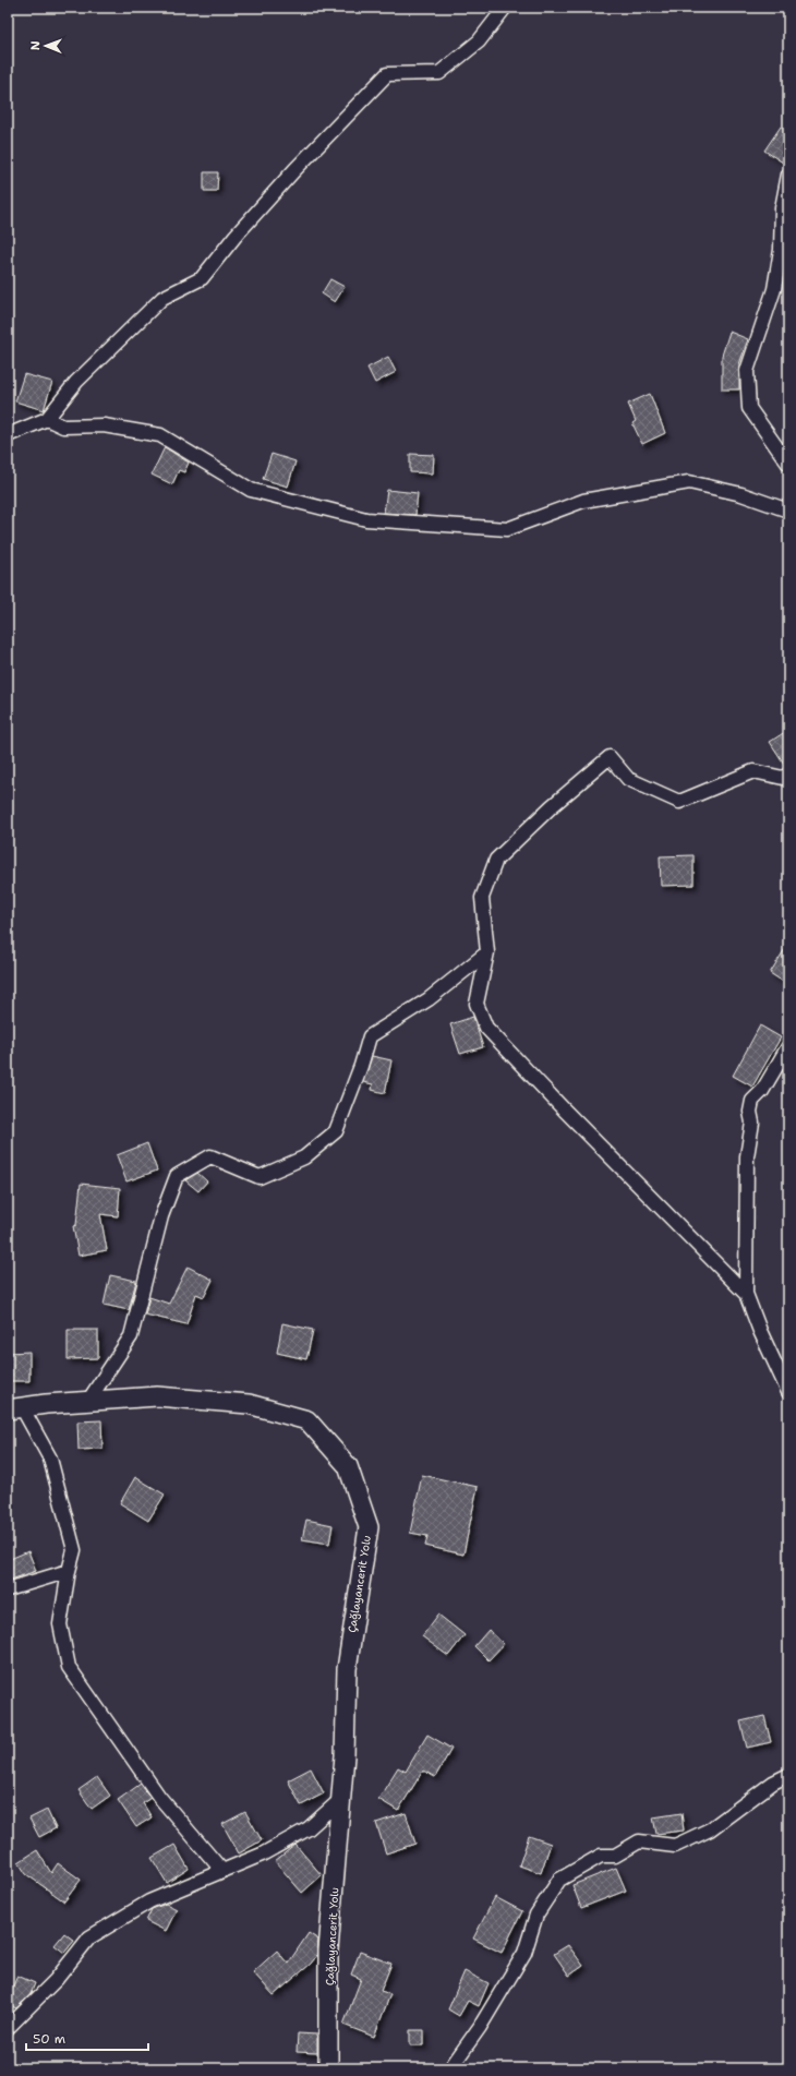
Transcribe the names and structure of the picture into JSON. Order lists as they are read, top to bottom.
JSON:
{
  "streets": {
    "main road": ["Çağlayancerit Yolu"]
  },
  "scale_bar": "50 m",
  "north": "left"
}
